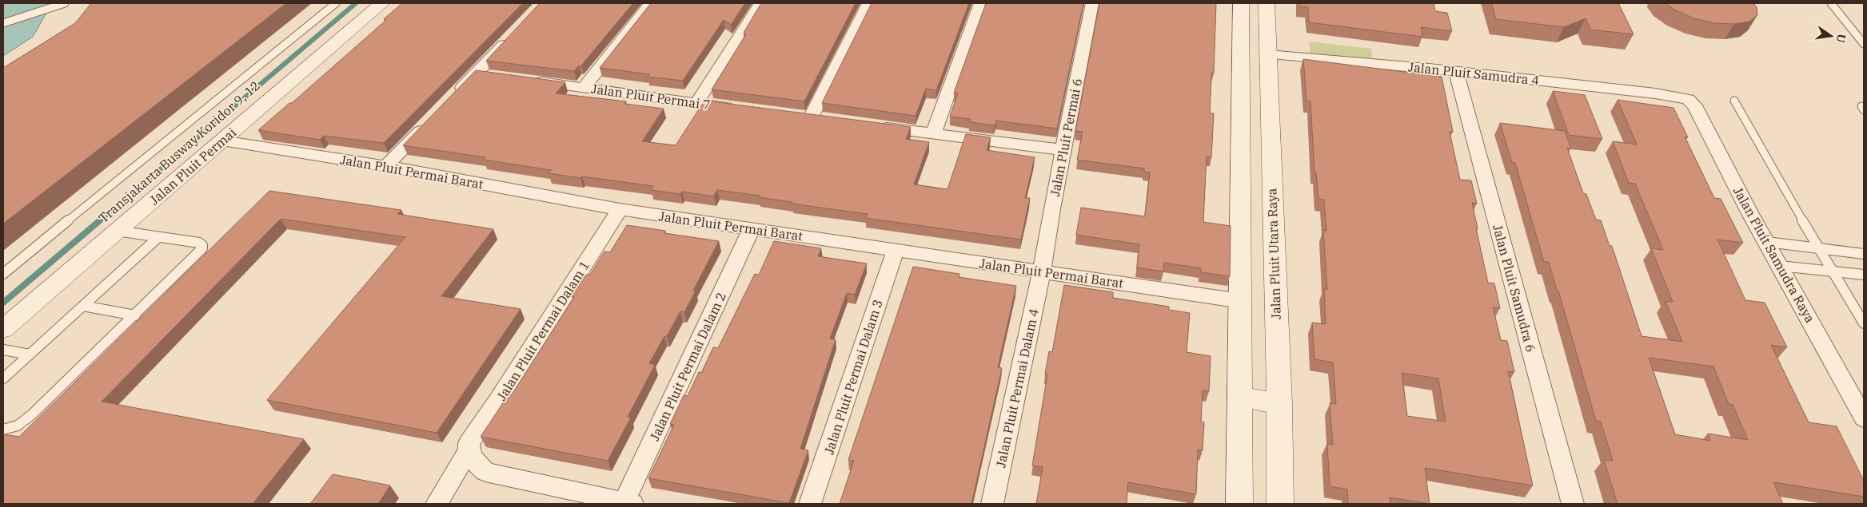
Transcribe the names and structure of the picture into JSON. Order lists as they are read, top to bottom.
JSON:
{
  "streets": {
    "street": [
      "Jalan Pluit Samudra 4",
      "Jalan Pluit Permai 7",
      "Jalan Pluit Permai 6",
      "Jalan Pluit Permai",
      "Jalan Pluit Permai Barat",
      "Jalan Pluit Utara Raya",
      "Jalan Pluit Samudra Raya",
      "Jalan Pluit Samudra 6",
      "Jalan Pluit Permai Dalam 1",
      "Jalan Pluit Permai Dalam 2",
      "Jalan Pluit Permai Dalam 3",
      "Jalan Pluit Permai Dalam 4"
    ],
    "lane": ["Transjakarta Busway Koridor 9, 12"]
  },
  "crossings": [
    ["Jalan Pluit Samudra 4", "Jalan Pluit Utara Raya"],
    ["Jalan Pluit Samudra 4", "Jalan Pluit Samudra Raya"],
    ["Jalan Pluit Samudra 4", "Jalan Pluit Samudra 6"],
    ["Jalan Pluit Permai 6", "Jalan Pluit Permai Barat"],
    ["Jalan Pluit Permai 6", "Jalan Pluit Permai Dalam 4"],
    ["Jalan Pluit Permai", "Jalan Pluit Permai Barat"],
    ["Jalan Pluit Permai Barat", "Jalan Pluit Permai Dalam 1"],
    ["Jalan Pluit Permai Barat", "Jalan Pluit Permai Dalam 2"],
    ["Jalan Pluit Permai Barat", "Jalan Pluit Permai Dalam 3"],
    ["Jalan Pluit Permai Barat", "Jalan Pluit Permai Dalam 4"]
  ],
  "north": "right"
}
